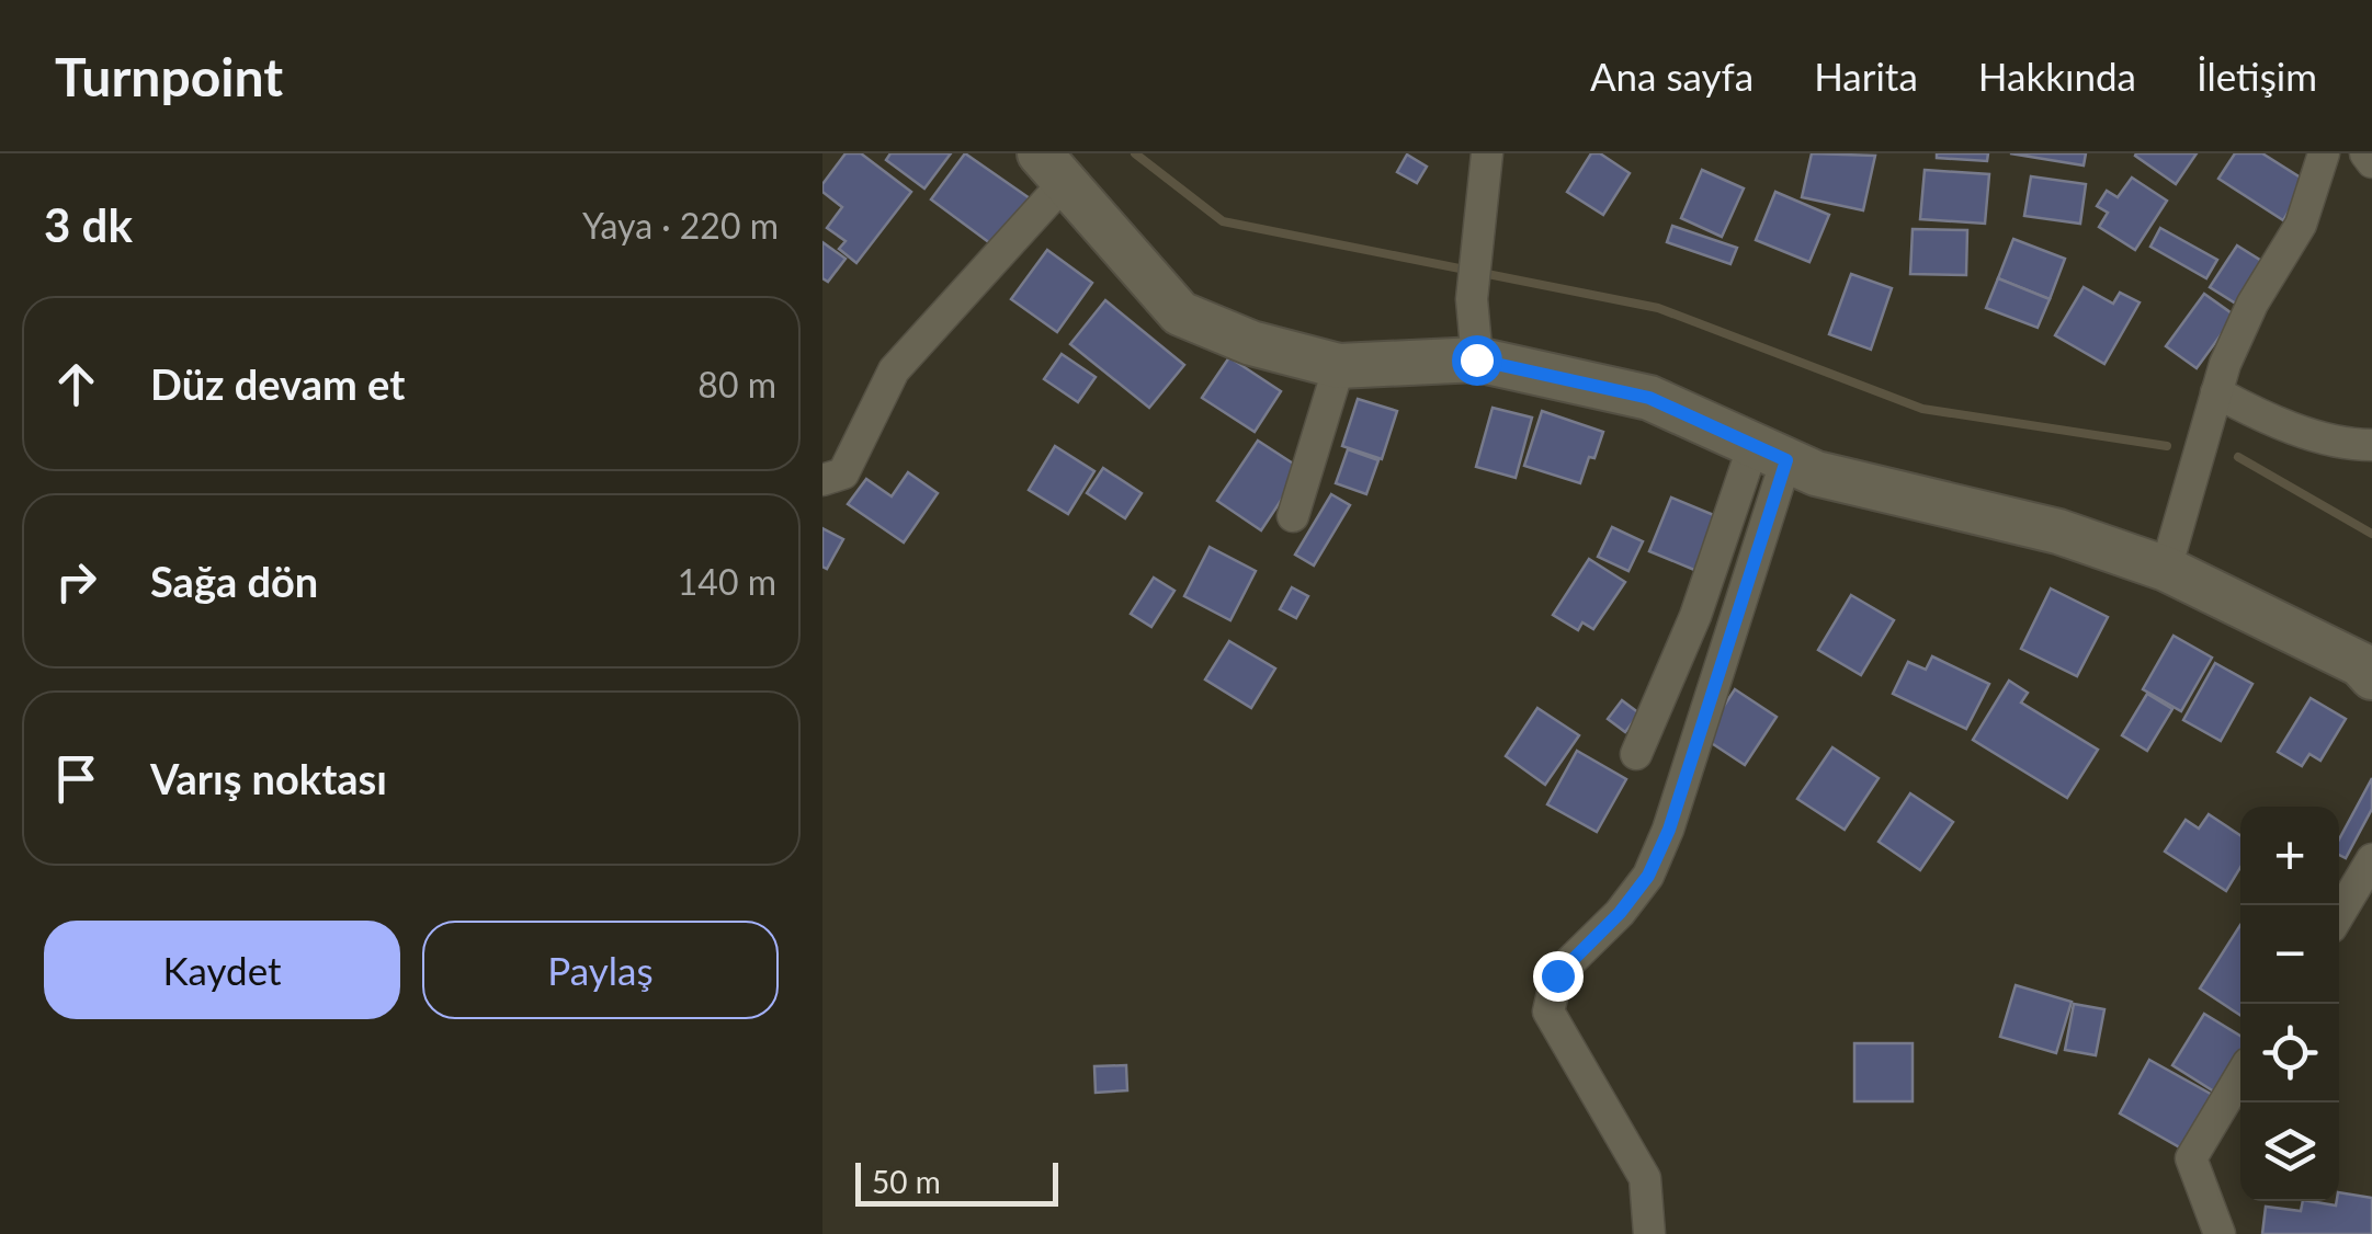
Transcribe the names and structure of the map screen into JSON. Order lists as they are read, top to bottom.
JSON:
{
  "scale_bar": "50 m",
  "page": {
    "header": "Turnpoint",
    "nav": [
      "Ana sayfa",
      "Harita",
      "Hakkında",
      "İletişim"
    ],
    "heading": ["3 dk", "Yaya · 220 m"],
    "list": [
      ["Düz devam et", "80 m"],
      ["Sağa dön", "140 m"],
      "Varış noktası"
    ],
    "map_buttons": ["+", "−"],
    "buttons": ["Kaydet", "Paylaş"],
    "scale": "50 m"
  }
}
